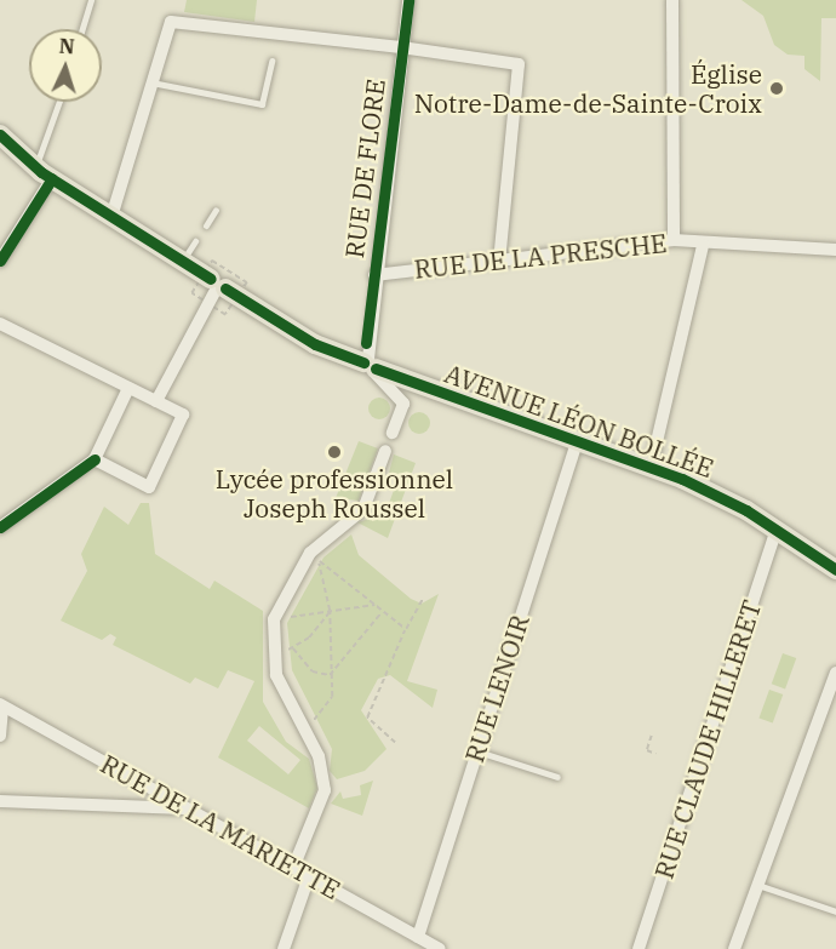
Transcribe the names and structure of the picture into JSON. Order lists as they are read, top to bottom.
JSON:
{
  "streets": {
    "main road": ["AVENUE LÉON BOLLÉE"],
    "street": [
      "RUE DE FLORE",
      "RUE DE LA PRESCHE",
      "RUE LENOIR",
      "RUE CLAUDE HILLERET",
      "RUE DE LA MARIETTE"
    ]
  },
  "crossings": [
    ["RUE DE FLORE", "RUE DE LA PRESCHE"],
    ["RUE DE FLORE", "AVENUE LÉON BOLLÉE"],
    ["AVENUE LÉON BOLLÉE", "RUE LENOIR"],
    ["AVENUE LÉON BOLLÉE", "RUE CLAUDE HILLERET"],
    ["RUE LENOIR", "RUE DE LA MARIETTE"]
  ],
  "places": ["Église Notre-Dame-de-Sainte-Croix", "Lycée professionnel Joseph Roussel"],
  "north": "top"
}
